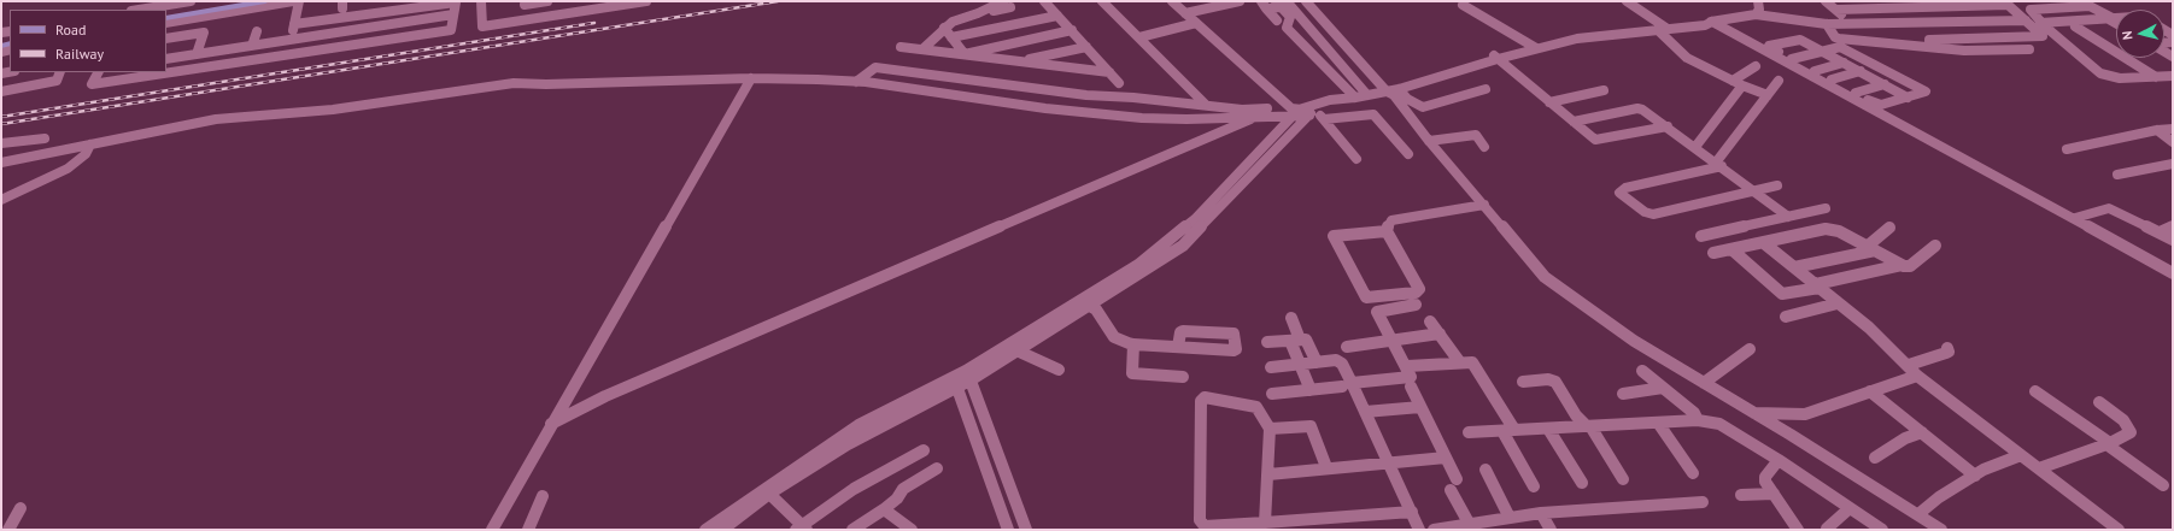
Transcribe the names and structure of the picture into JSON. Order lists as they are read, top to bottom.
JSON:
{
  "legend": ["Road", "Railway"],
  "north": "left"
}
